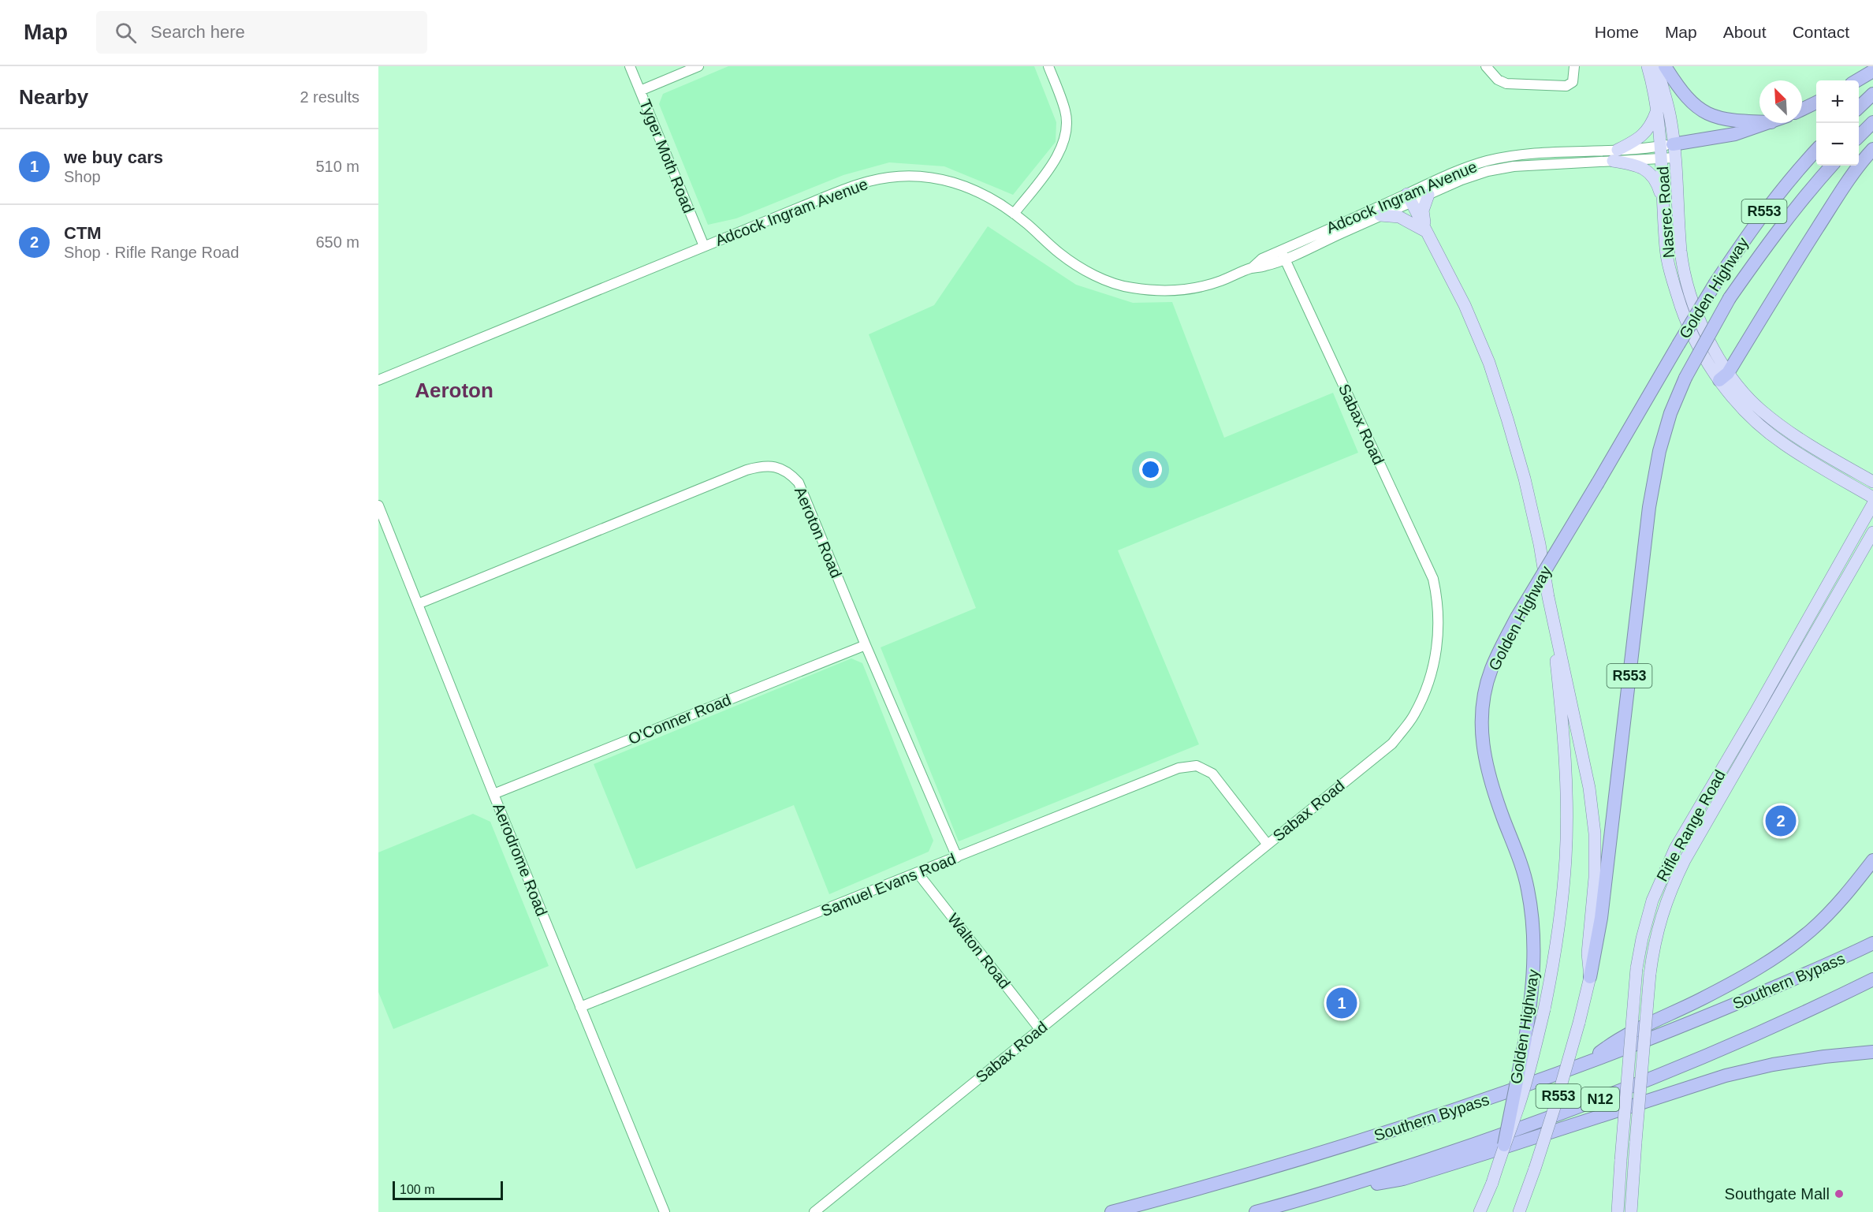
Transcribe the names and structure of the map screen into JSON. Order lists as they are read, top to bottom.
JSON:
{
  "streets": {
    "highway": [
      "R553",
      "Golden Highway",
      "Southern Bypass",
      "N12"
    ],
    "main road": ["Nasrec Road", "Rifle Range Road"],
    "street": [
      "Tyger Moth Road",
      "Adcock Ingram Avenue",
      "Sabax Road",
      "Aeroton Road",
      "O'Conner Road",
      "Aerodrome Road",
      "Samuel Evans Road",
      "Walton Road"
    ]
  },
  "crossings": [
    ["Tyger Moth Road", "Adcock Ingram Avenue"],
    ["Adcock Ingram Avenue", "Nasrec Road"],
    ["Adcock Ingram Avenue", "Sabax Road"],
    ["Sabax Road", "Samuel Evans Road"],
    ["Sabax Road", "Walton Road"],
    ["Aeroton Road", "O'Conner Road"],
    ["Aeroton Road", "Aerodrome Road"],
    ["Aeroton Road", "Samuel Evans Road"],
    ["O'Conner Road", "Aerodrome Road"],
    ["Aerodrome Road", "Samuel Evans Road"],
    ["Samuel Evans Road", "Walton Road"]
  ],
  "districts": ["Aeroton"],
  "places": ["Southgate Mall"],
  "scale_bar": "100 m",
  "north": "top left",
  "page": {
    "header": "Map",
    "search": "Search here",
    "nav": [
      "Home",
      "Map",
      "About",
      "Contact"
    ],
    "heading": ["Nearby", "2 results"],
    "map_buttons": ["+", "−"],
    "list": [
      {
        "mark": "1",
        "name": "we buy cars",
        "note": "Shop",
        "value": "510 m"
      },
      {
        "mark": "2",
        "name": "CTM",
        "note": "Shop · Rifle Range Road",
        "value": "650 m"
      }
    ],
    "pins": ["2", "1"],
    "scale": "100 m"
  }
}
